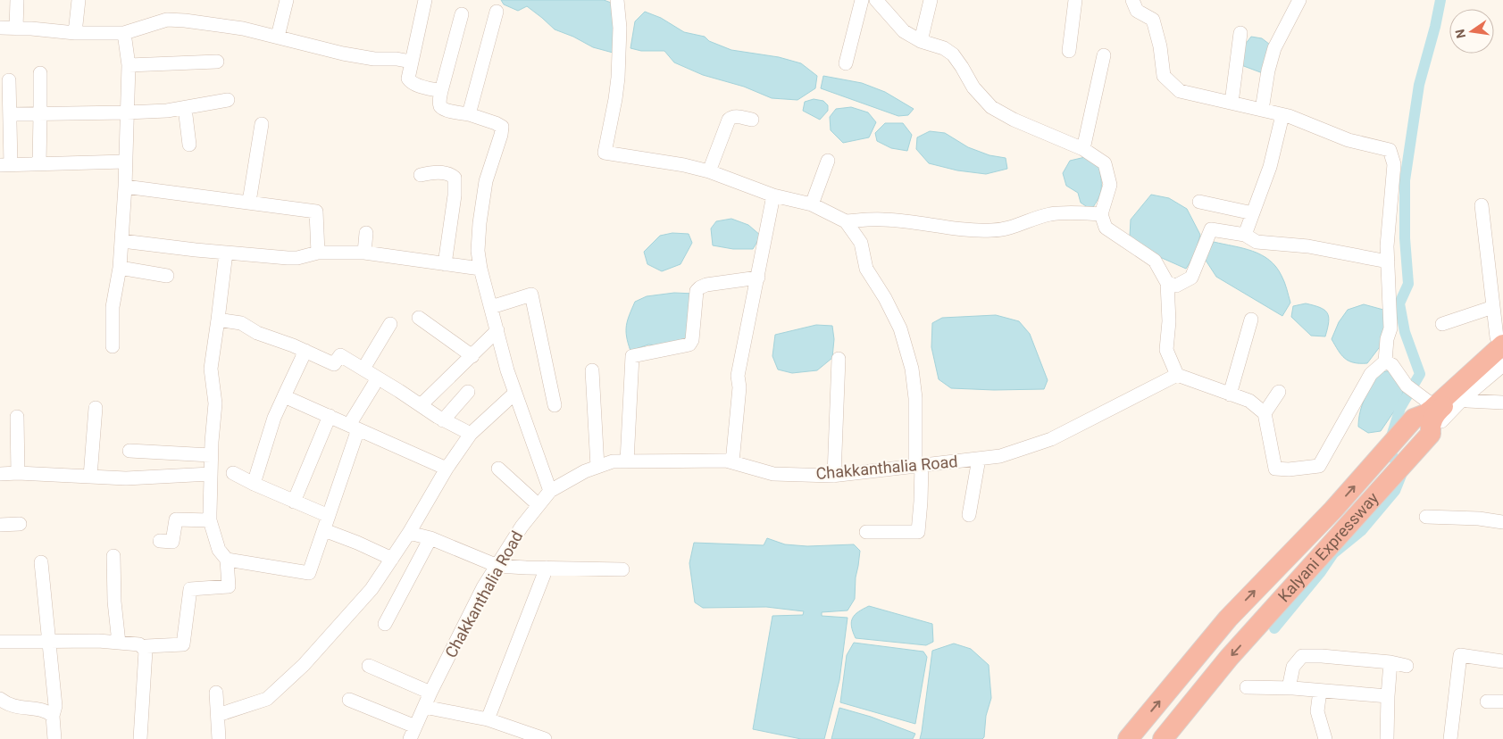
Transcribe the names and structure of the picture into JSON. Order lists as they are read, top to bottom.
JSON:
{
  "streets": {
    "highway": ["Kalyani Expressway"],
    "street": ["Chakkanthalia Road"]
  },
  "one_way": ["Kalyani Expressway"],
  "north": "left"
}
